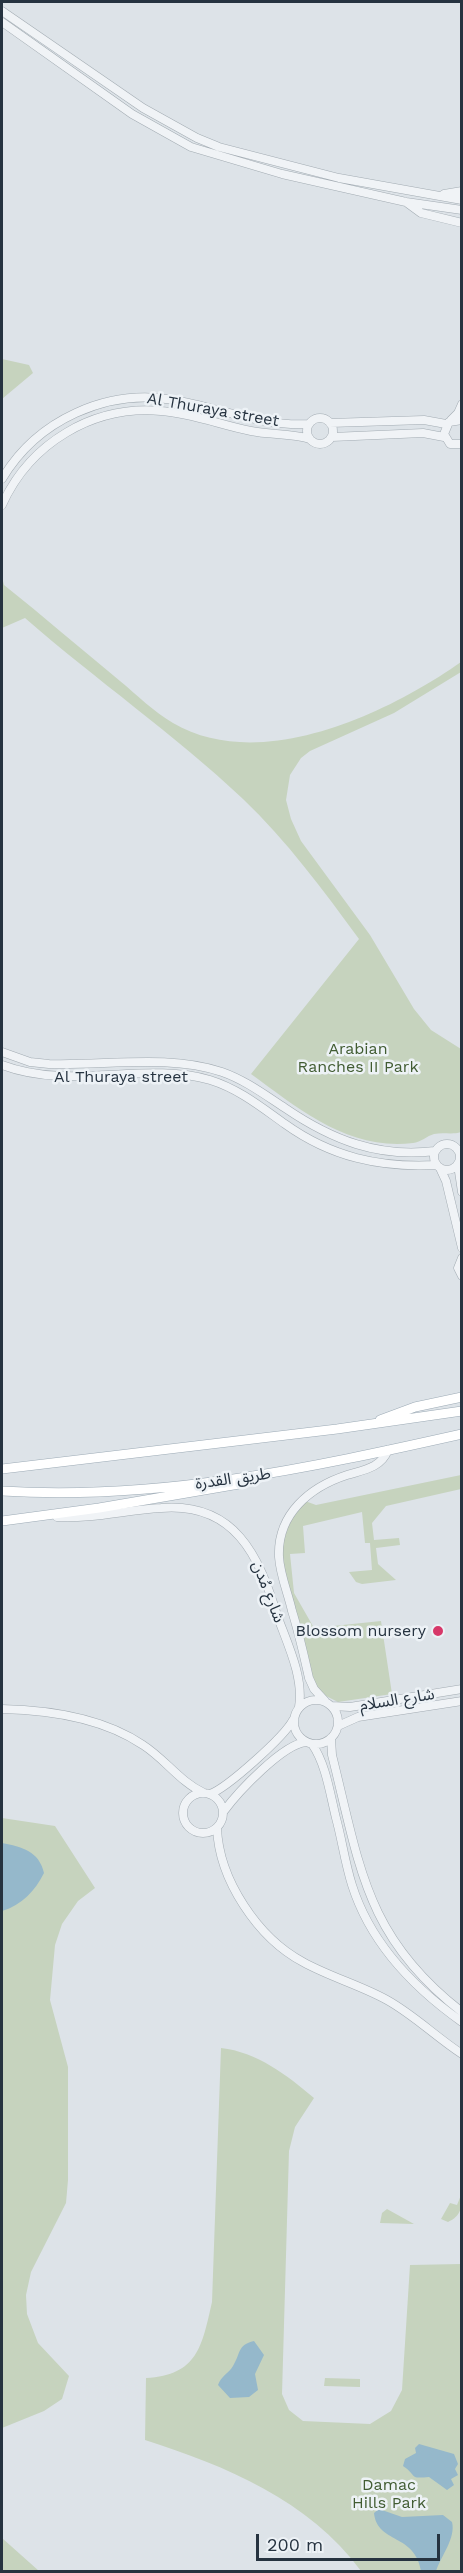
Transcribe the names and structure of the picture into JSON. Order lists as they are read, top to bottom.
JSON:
{
  "streets": {
    "main road": ["طريق القدرة"],
    "street": ["Al Thuraya street", "شارع مُدن", "شارع السلام"]
  },
  "crossings": [
    ["طريق القدرة", "شارع مُدن"],
    ["شارع مُدن", "شارع السلام"]
  ],
  "parks": ["Arabian Ranches II Park", "Damac Hills Park"],
  "places": ["Blossom nursery"],
  "scale_bar": "200 m"
}
